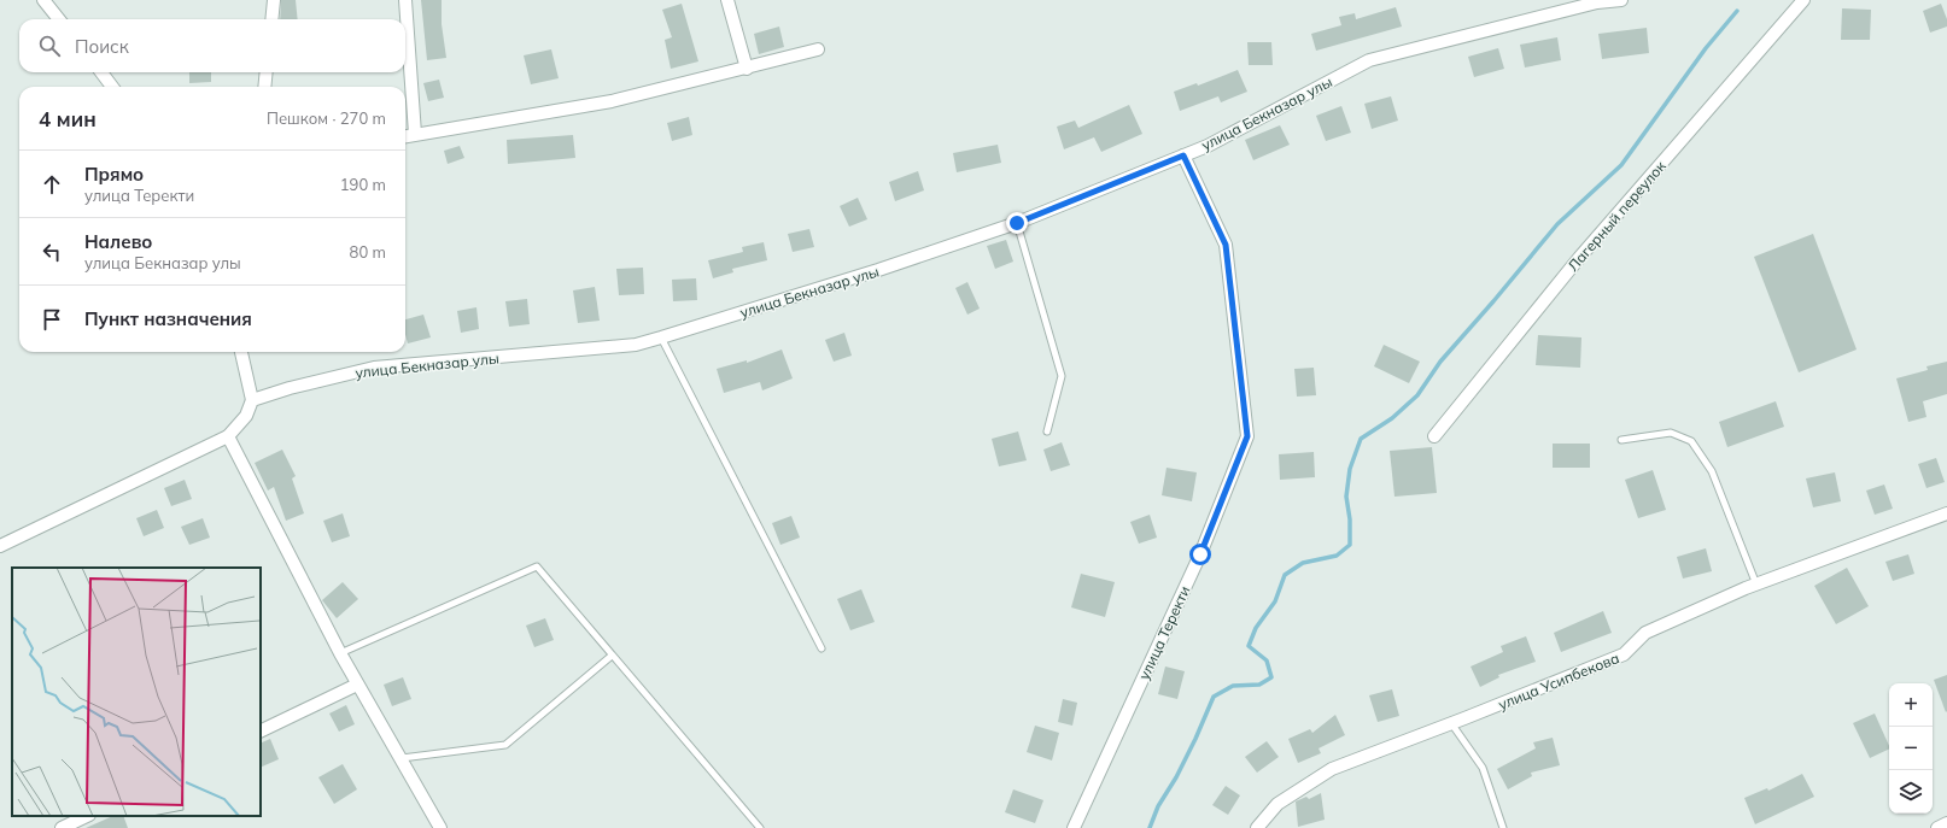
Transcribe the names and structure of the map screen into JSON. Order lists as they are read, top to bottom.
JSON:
{
  "streets": {
    "street": [
      "улица Бекназар улы",
      "Лагерный переулок",
      "улица Теректи",
      "улица Усипбекова"
    ]
  },
  "crossings": [
    ["улица Бекназар улы", "улица Теректи"]
  ],
  "page": {
    "search": "Поиск",
    "heading": ["4 мин", "Пешком · 270 m"],
    "list": [
      ["Прямо", "улица Теректи", "190 m"],
      ["Налево", "улица Бекназар улы", "80 m"],
      "Пункт назначения"
    ],
    "map_buttons": ["+", "−"]
  }
}
